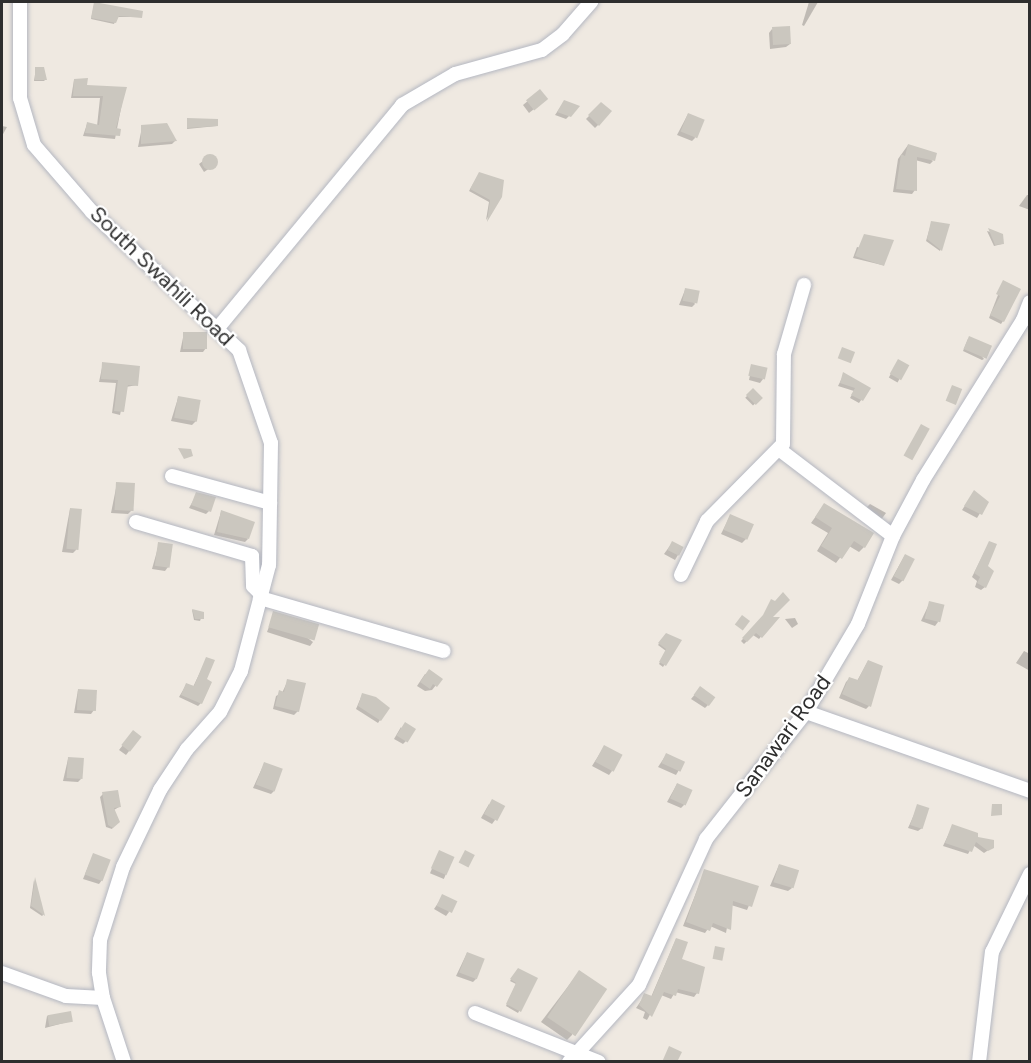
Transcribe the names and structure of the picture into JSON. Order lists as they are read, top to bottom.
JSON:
{
  "streets": {
    "street": ["South Swahili Road", "Sanawari Road"]
  }
}
